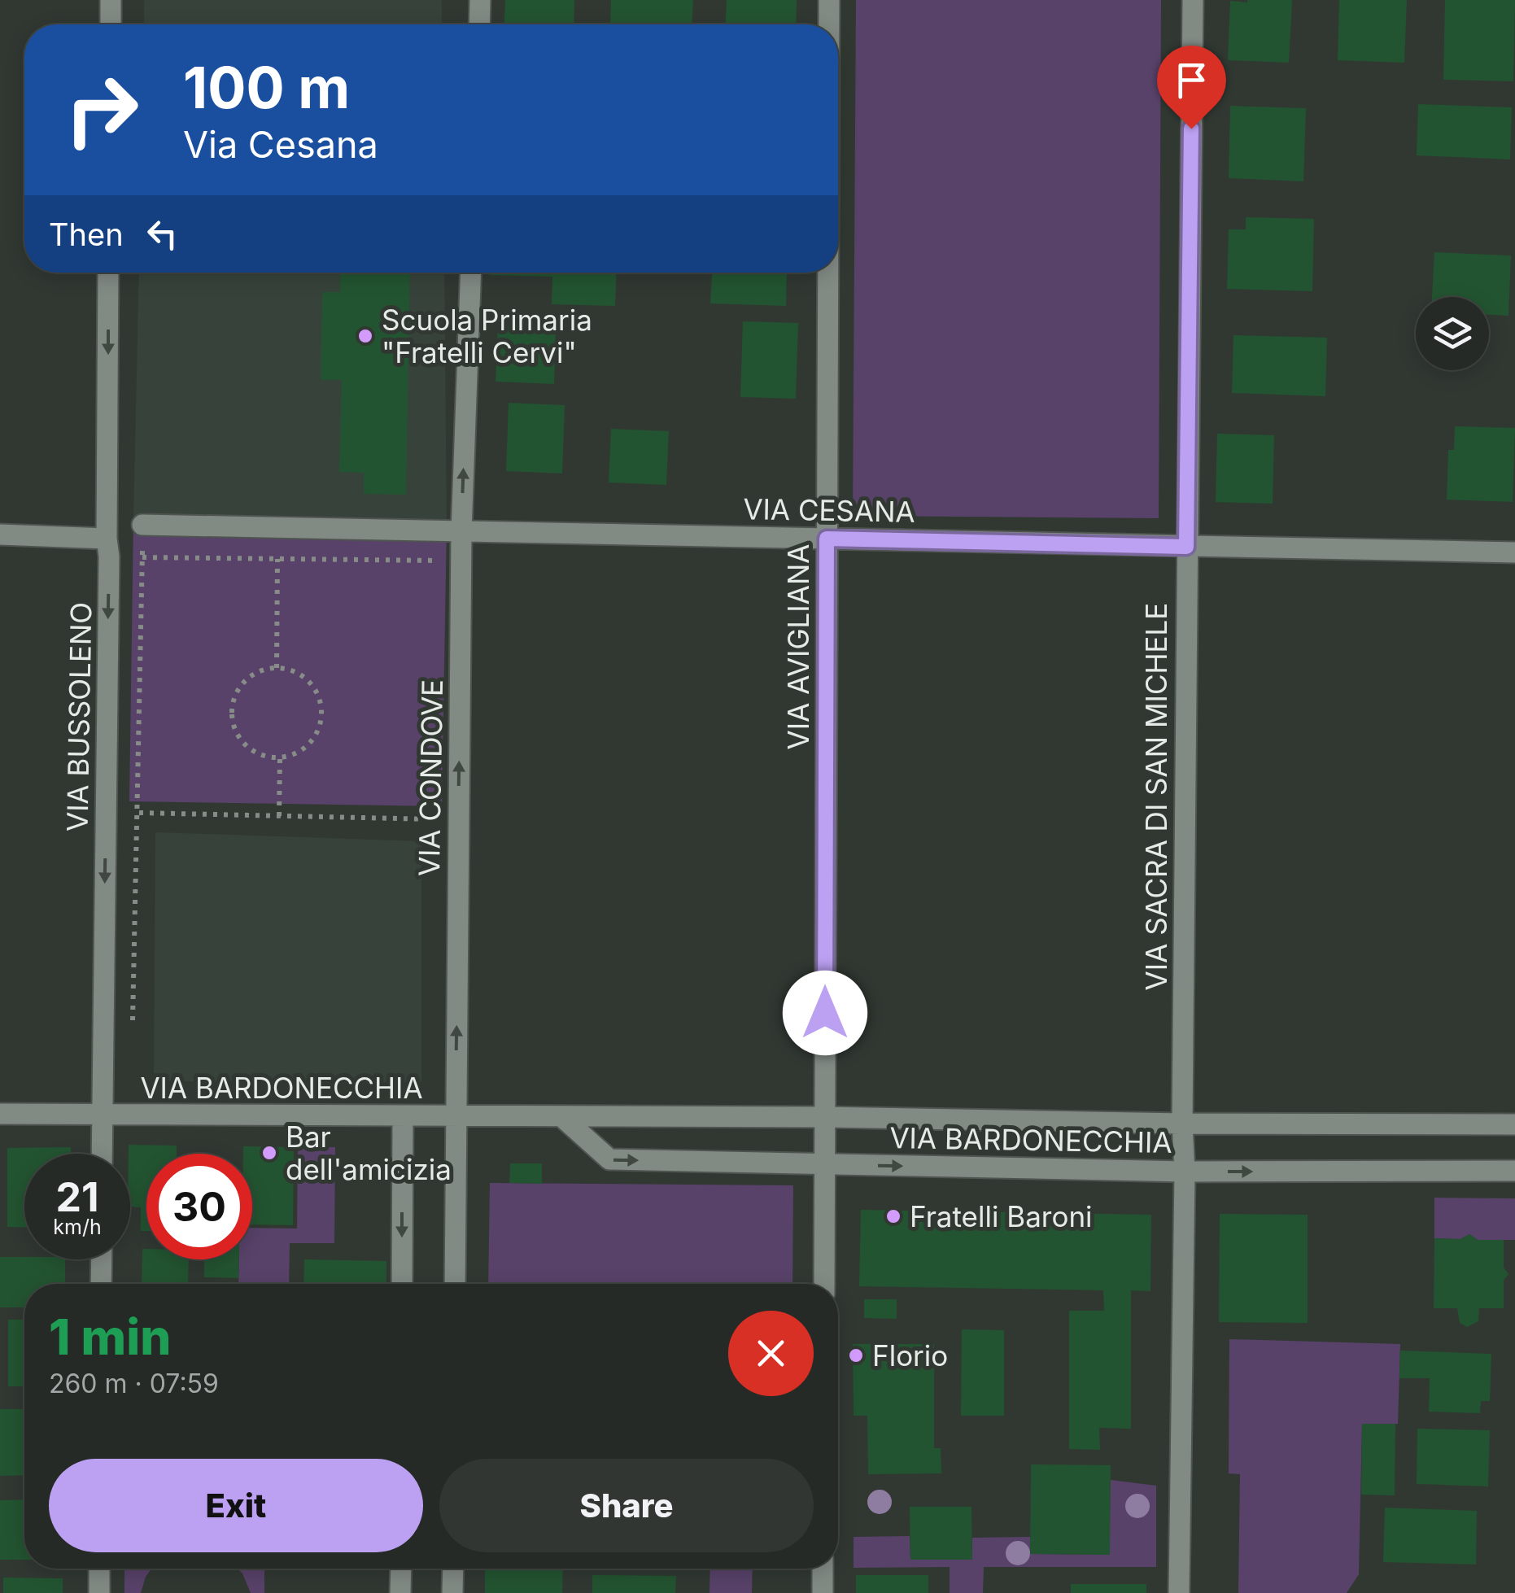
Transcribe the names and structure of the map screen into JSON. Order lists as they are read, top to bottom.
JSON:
{
  "streets": {
    "street": [
      "VIA CESANA",
      "VIA AVIGLIANA",
      "VIA BUSSOLENO",
      "VIA CONDOVE",
      "VIA SACRA DI SAN MICHELE",
      "VIA BARDONECCHIA"
    ]
  },
  "crossings": [
    ["VIA CESANA", "VIA AVIGLIANA"],
    ["VIA CESANA", "VIA CONDOVE"],
    ["VIA CESANA", "VIA SACRA DI SAN MICHELE"],
    ["VIA AVIGLIANA", "VIA BARDONECCHIA"],
    ["VIA BUSSOLENO", "VIA BARDONECCHIA"],
    ["VIA CONDOVE", "VIA BARDONECCHIA"],
    ["VIA SACRA DI SAN MICHELE", "VIA BARDONECCHIA"]
  ],
  "one_way": ["VIA BUSSOLENO", "VIA CONDOVE"],
  "places": [
    "Scuola Primaria \"Fratelli Cervi\"",
    "Bar dell'amicizia",
    "Fratelli Baroni",
    "Florio"
  ],
  "page": {
    "turn": ["100 m", "Via Cesana"],
    "then": "Then",
    "speed": "21 km/h",
    "limit": "30",
    "heading": ["1 min", "260 m · 07:59"],
    "buttons": ["Exit", "Share"]
  }
}
